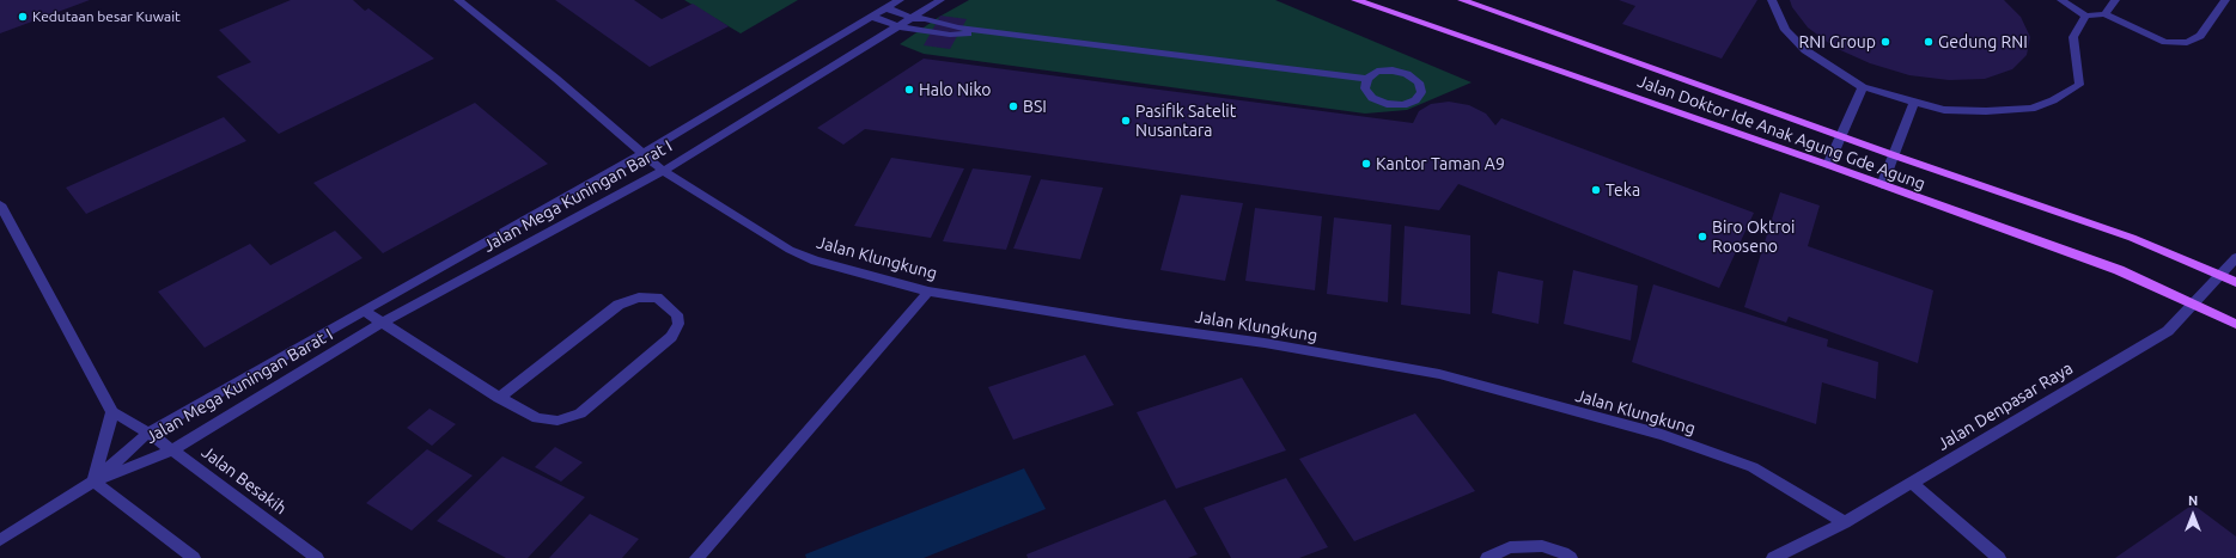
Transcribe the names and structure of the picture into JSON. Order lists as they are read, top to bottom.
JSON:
{
  "streets": {
    "main road": ["Jalan Doktor Ide Anak Agung Gde Agung"],
    "street": [
      "Jalan Mega Kuningan Barat I",
      "Jalan Klungkung",
      "Jalan Denpasar Raya",
      "Jalan Besakih"
    ]
  },
  "crossings": [
    ["Jalan Doktor Ide Anak Agung Gde Agung", "Jalan Denpasar Raya"],
    ["Jalan Mega Kuningan Barat I", "Jalan Klungkung"],
    ["Jalan Mega Kuningan Barat I", "Jalan Besakih"],
    ["Jalan Klungkung", "Jalan Denpasar Raya"]
  ],
  "places": [
    "Kedutaan besar Kuwait",
    "RNI Group",
    "Gedung RNI",
    "Halo Niko",
    "BSI",
    "Pasifik Satelit Nusantara",
    "Kantor Taman A9",
    "Teka",
    "Biro Oktroi Rooseno"
  ],
  "north": "top"
}
